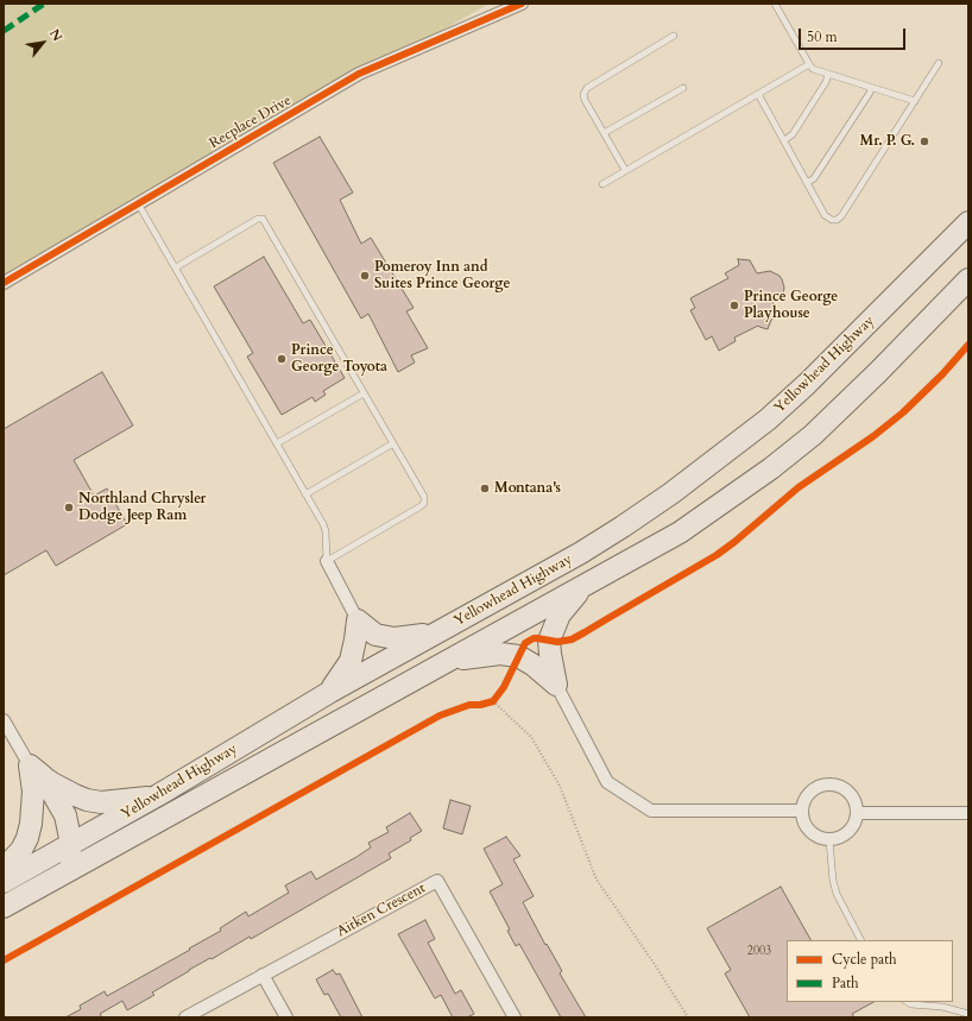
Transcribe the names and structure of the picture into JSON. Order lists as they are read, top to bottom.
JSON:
{
  "streets": {
    "highway": ["Yellowhead Highway"],
    "street": ["Recplace Drive", "Aitken Crescent"]
  },
  "places": [
    "Mr. P. G.",
    "Pomeroy Inn and Suites Prince George",
    "Prince George Playhouse",
    "Prince George Toyota",
    "Montana's",
    "Northland Chrysler Dodge Jeep Ram"
  ],
  "house_numbers": ["2003"],
  "legend": ["Cycle path", "Path"],
  "scale_bar": "50 m",
  "north": "top right"
}
